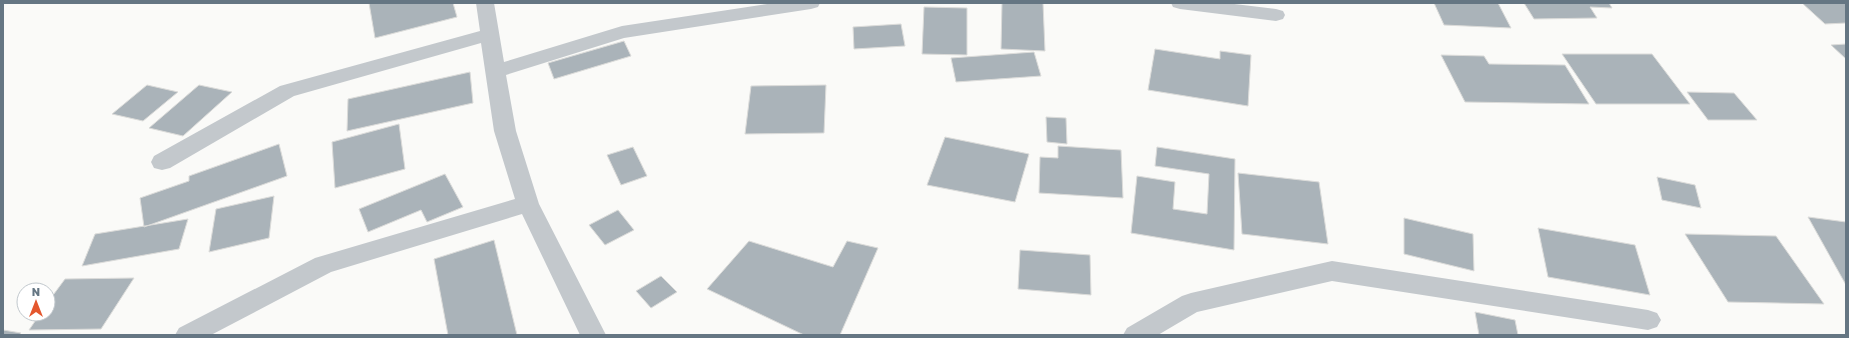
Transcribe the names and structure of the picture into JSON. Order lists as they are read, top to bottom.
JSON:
{
  "north": "top"
}
